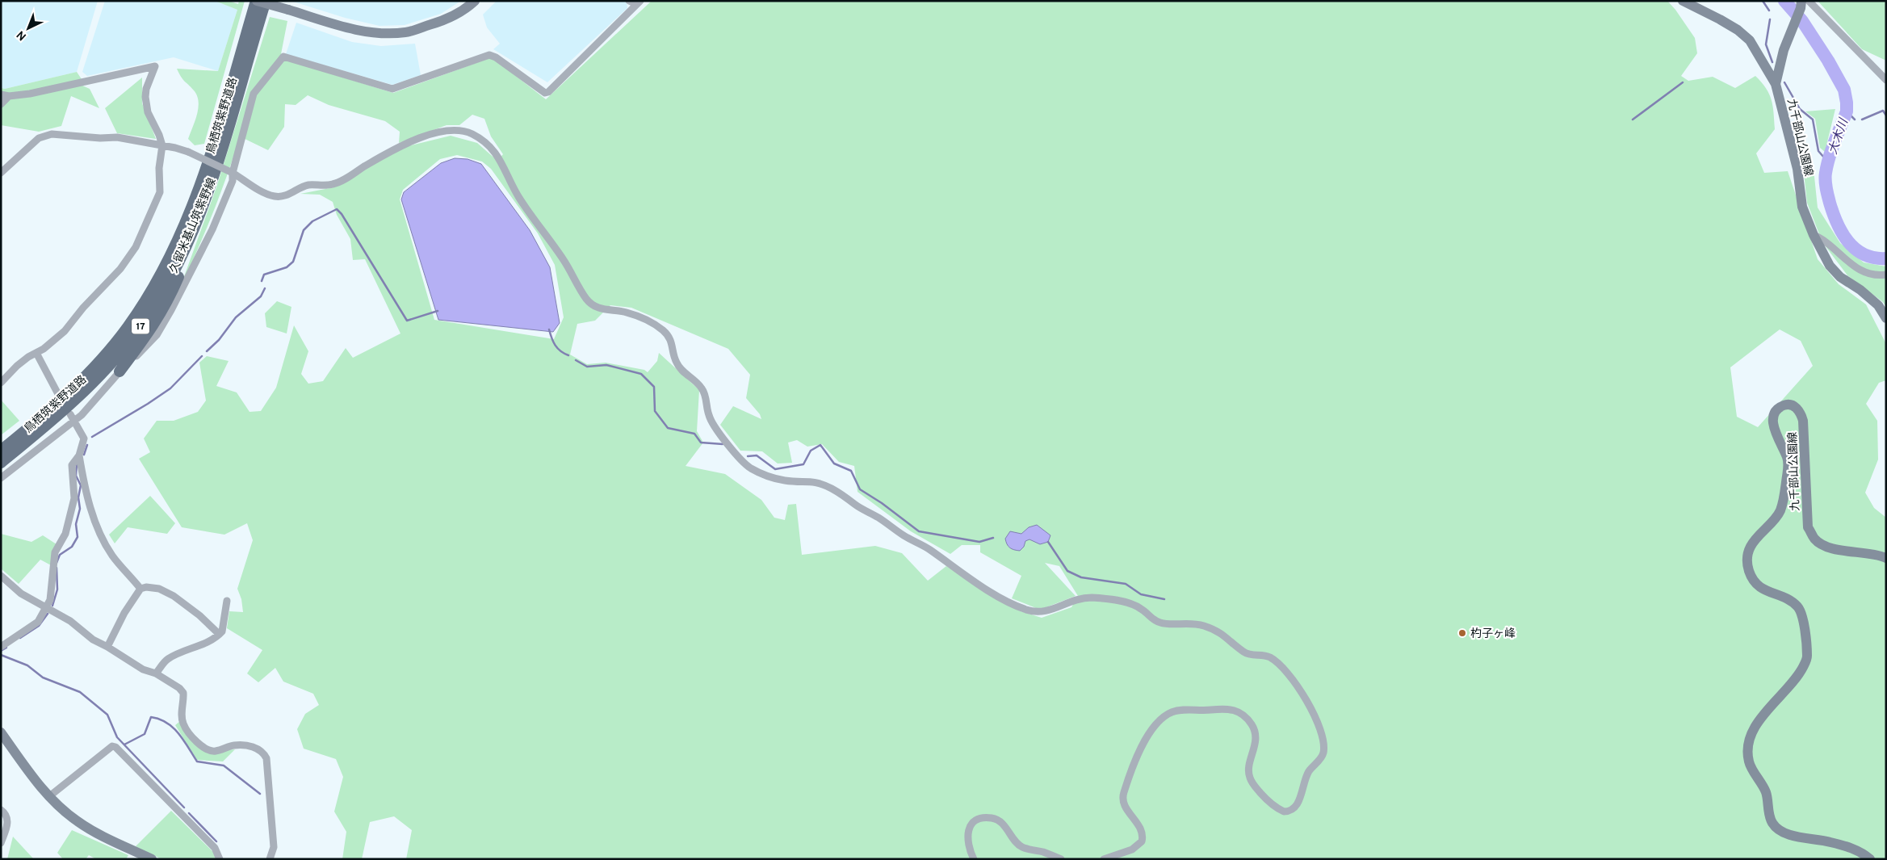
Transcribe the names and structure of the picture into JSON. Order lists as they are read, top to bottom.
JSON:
{
  "streets": {
    "main road": [
      "鳥栖筑紫野道路",
      "九千部山公園線",
      "久留米基山筑紫野線",
      "17"
    ]
  },
  "water": ["大木川"],
  "places": ["杓子ヶ峰"],
  "north": "bottom left"
}
